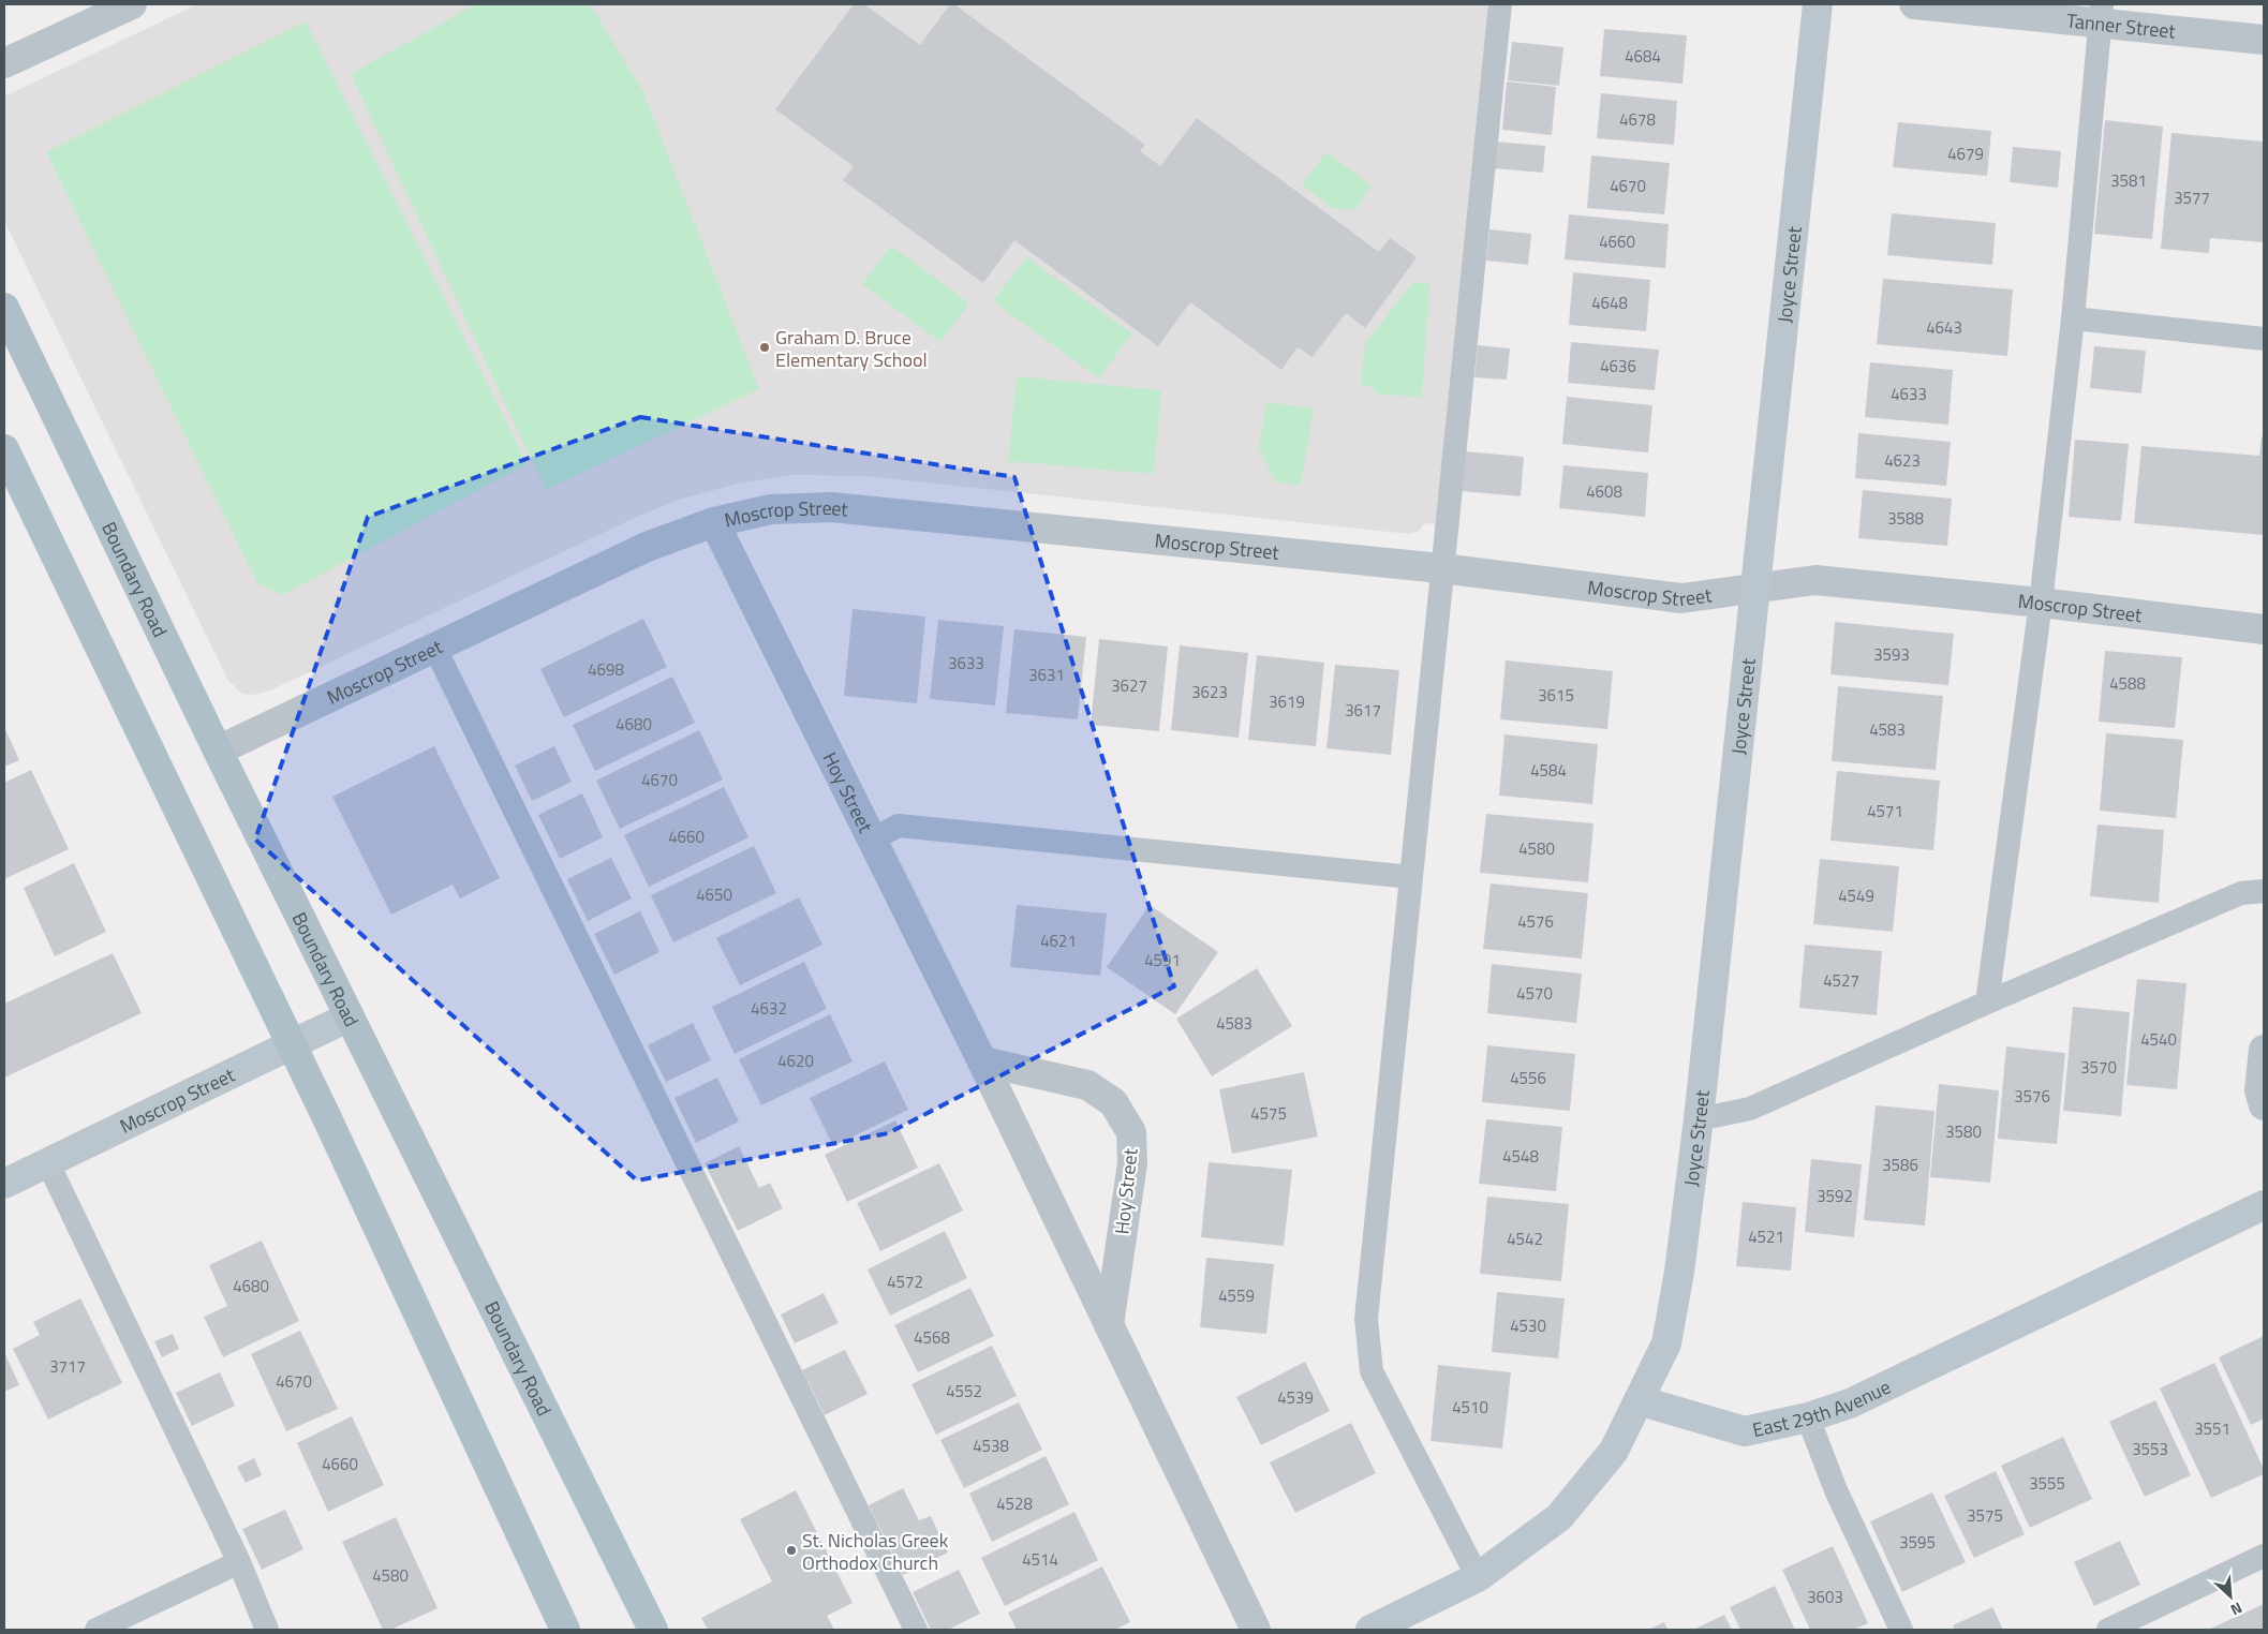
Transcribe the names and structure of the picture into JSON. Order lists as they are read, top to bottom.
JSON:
{
  "streets": {
    "main road": [
      "Joyce Street",
      "Moscrop Street",
      "Boundary Road",
      "East 29th Avenue"
    ],
    "street": ["Tanner Street", "Hoy Street"]
  },
  "crossings": [
    ["Joyce Street", "Moscrop Street"],
    ["Joyce Street", "East 29th Avenue"],
    ["Moscrop Street", "Boundary Road"],
    ["Moscrop Street", "Hoy Street"]
  ],
  "places": ["Graham D. Bruce Elementary School", "St. Nicholas Greek Orthodox Church"],
  "house_numbers": [
    "4684",
    "4678",
    "4679",
    "3581",
    "4670",
    "3577",
    "4660",
    "4648",
    "4643",
    "4636",
    "4633",
    "4623",
    "4608",
    "3588",
    "3593",
    "3633",
    "4698",
    "3631",
    "4588",
    "3627",
    "3623",
    "3615",
    "3619",
    "3617",
    "4680",
    "4583",
    "4584",
    "4670",
    "4571",
    "4660",
    "4580",
    "4650",
    "4549",
    "4576",
    "4621",
    "4591",
    "4527",
    "4570",
    "4632",
    "4583",
    "4540",
    "4620",
    "3570",
    "4556",
    "3576",
    "4575",
    "3580",
    "4548",
    "3586",
    "3592",
    "4521",
    "4542",
    "4572",
    "4680",
    "4559",
    "4530",
    "4568",
    "3717",
    "4670",
    "4552",
    "4539",
    "4510",
    "3551",
    "4538",
    "3553",
    "4660",
    "3555",
    "4528",
    "3575",
    "3595",
    "4514",
    "4580",
    "3603"
  ],
  "north": "bottom right"
}
